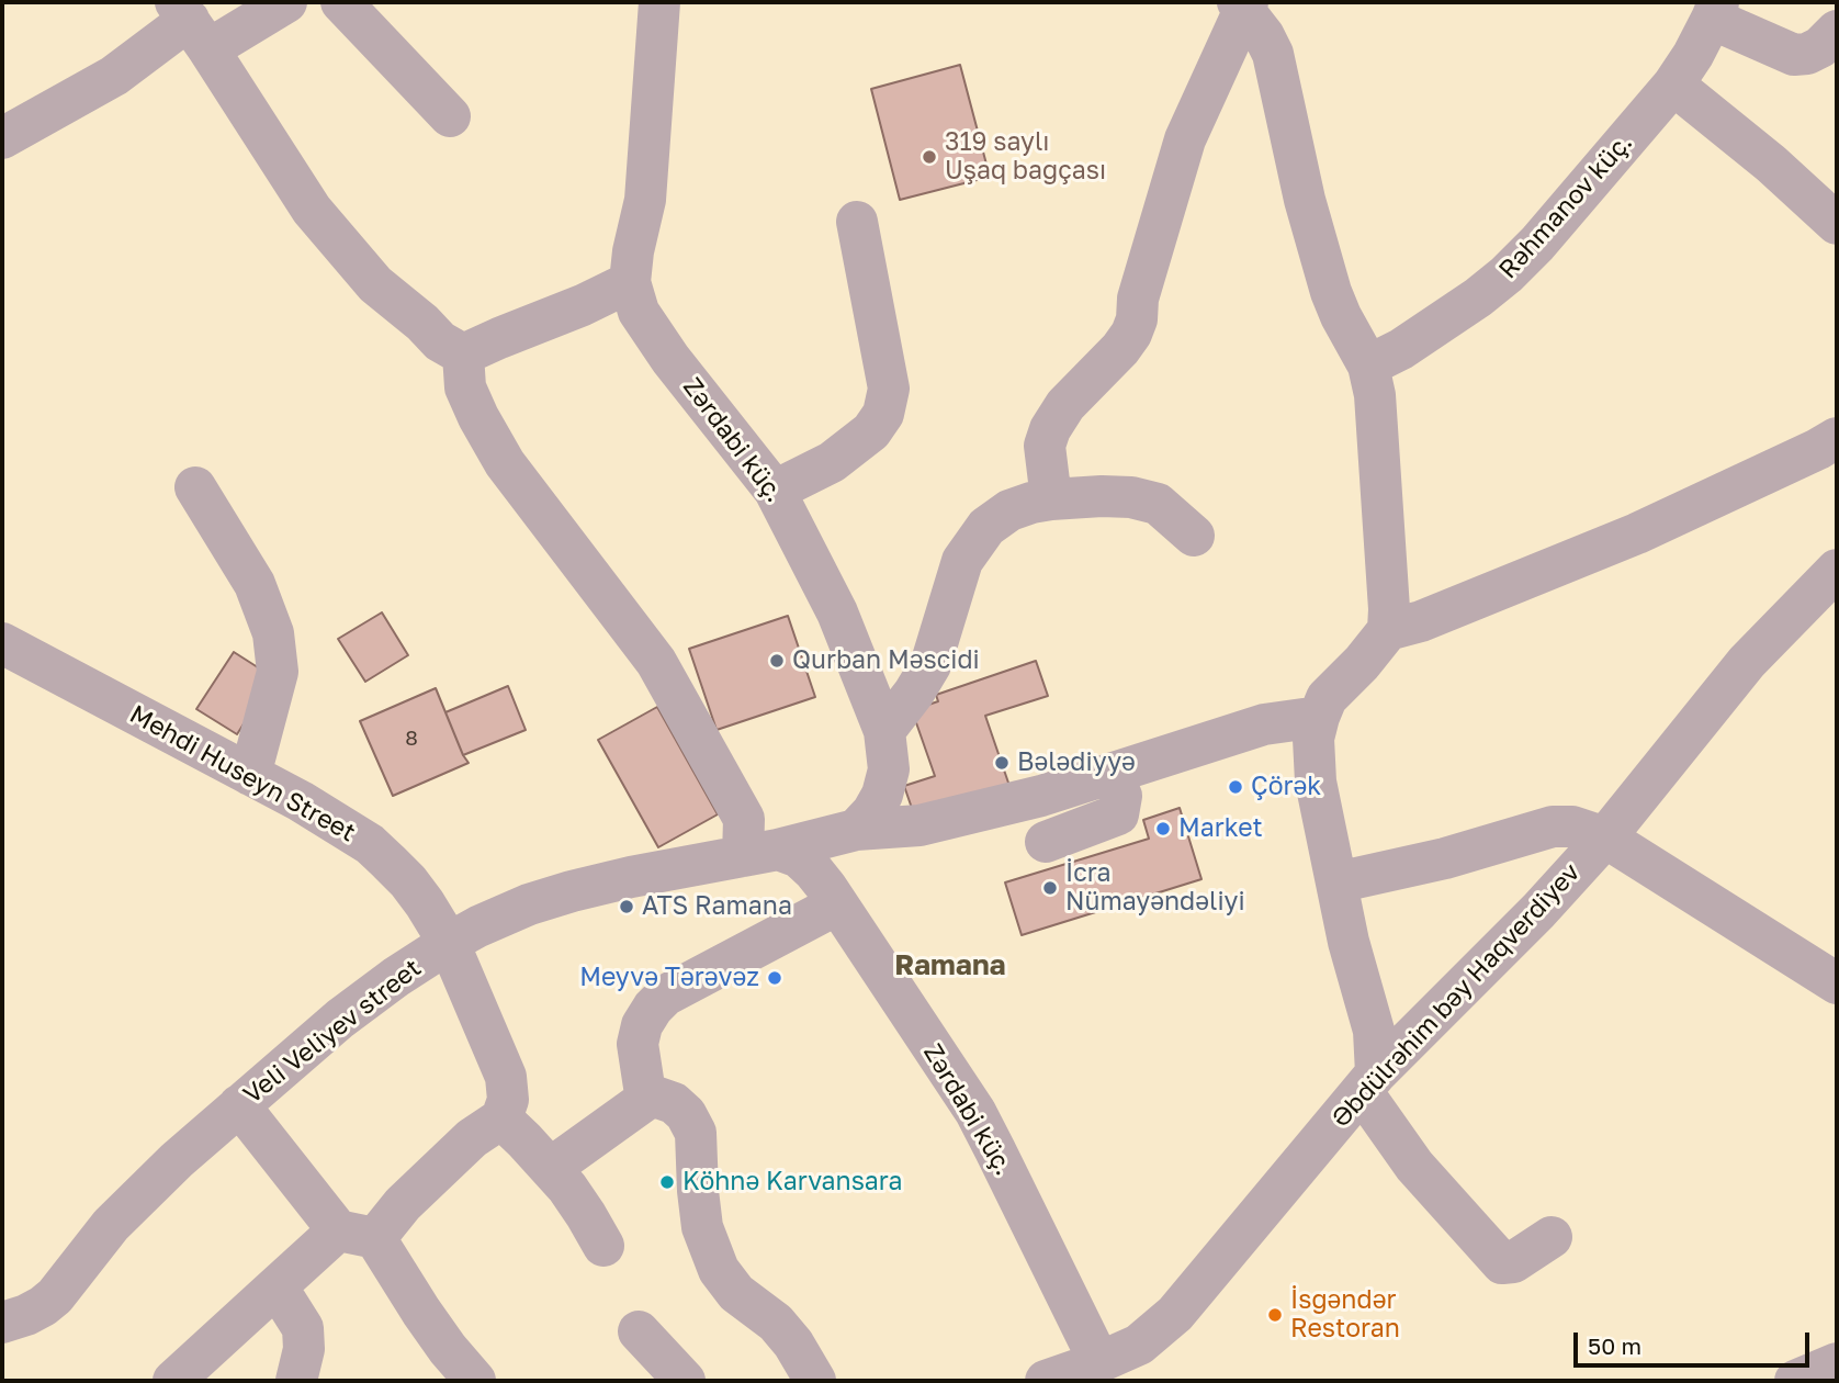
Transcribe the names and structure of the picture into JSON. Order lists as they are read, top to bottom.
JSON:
{
  "streets": {
    "street": [
      "Rəhmanov küç.",
      "Zərdabi küç.",
      "Mehdi Huseyn Street",
      "Əbdülrəhim bəy Haqverdiyev",
      "Veli Veliyev street"
    ]
  },
  "crossings": [
    ["Zərdabi küç.", "Əbdülrəhim bəy Haqverdiyev"],
    ["Zərdabi küç.", "Veli Veliyev street"],
    ["Mehdi Huseyn Street", "Veli Veliyev street"]
  ],
  "districts": ["Ramana"],
  "places": [
    "319 saylı Uşaq bağçası",
    "Qurban Məscidi",
    "Bələdiyyə",
    "Çörək",
    "Market",
    "İcra Nümayəndəliyi",
    "ATS Ramana",
    "Meyvə Tərəvəz",
    "Köhnə Karvansara",
    "İsgəndər Restoran"
  ],
  "house_numbers": ["8"],
  "scale_bar": "50 m"
}
